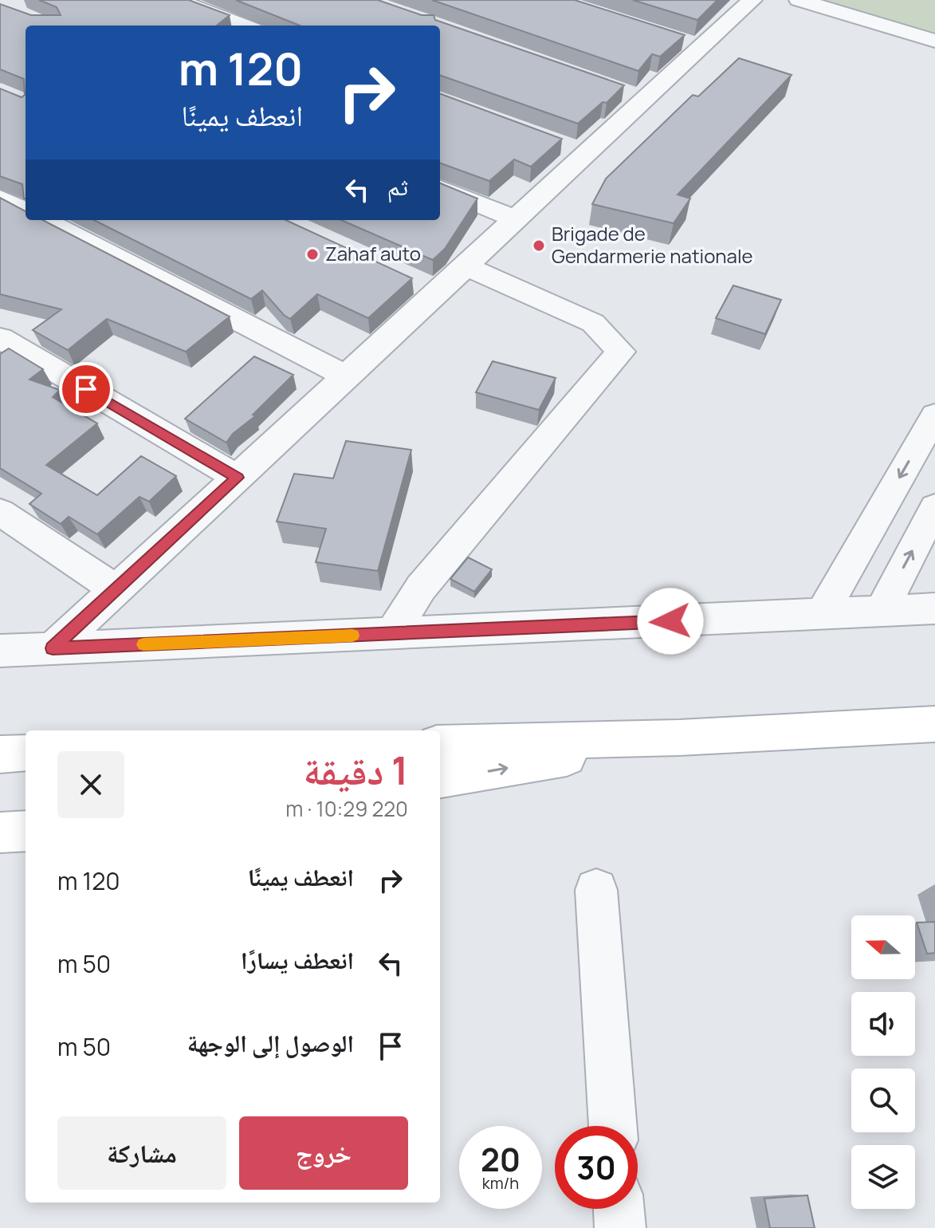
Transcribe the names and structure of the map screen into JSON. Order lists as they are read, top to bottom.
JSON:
{
  "places": ["Brigade de Gendarmerie nationale", "Zahaf auto"],
  "north": "left",
  "page": {
    "turn": ["120 m", "انعطف يمينًا"],
    "then": "ثم",
    "heading": ["1 دقيقة", "220 m · 10:29"],
    "list": [
      {
        "name": "انعطف يمينًا",
        "value": "120 m"
      },
      {
        "name": "انعطف يسارًا",
        "value": "50 m"
      },
      {
        "name": "الوصول إلى الوجهة",
        "value": "50 m"
      }
    ],
    "buttons": ["خروج", "مشاركة"],
    "speed": "20 km/h",
    "limit": "30"
  }
}
